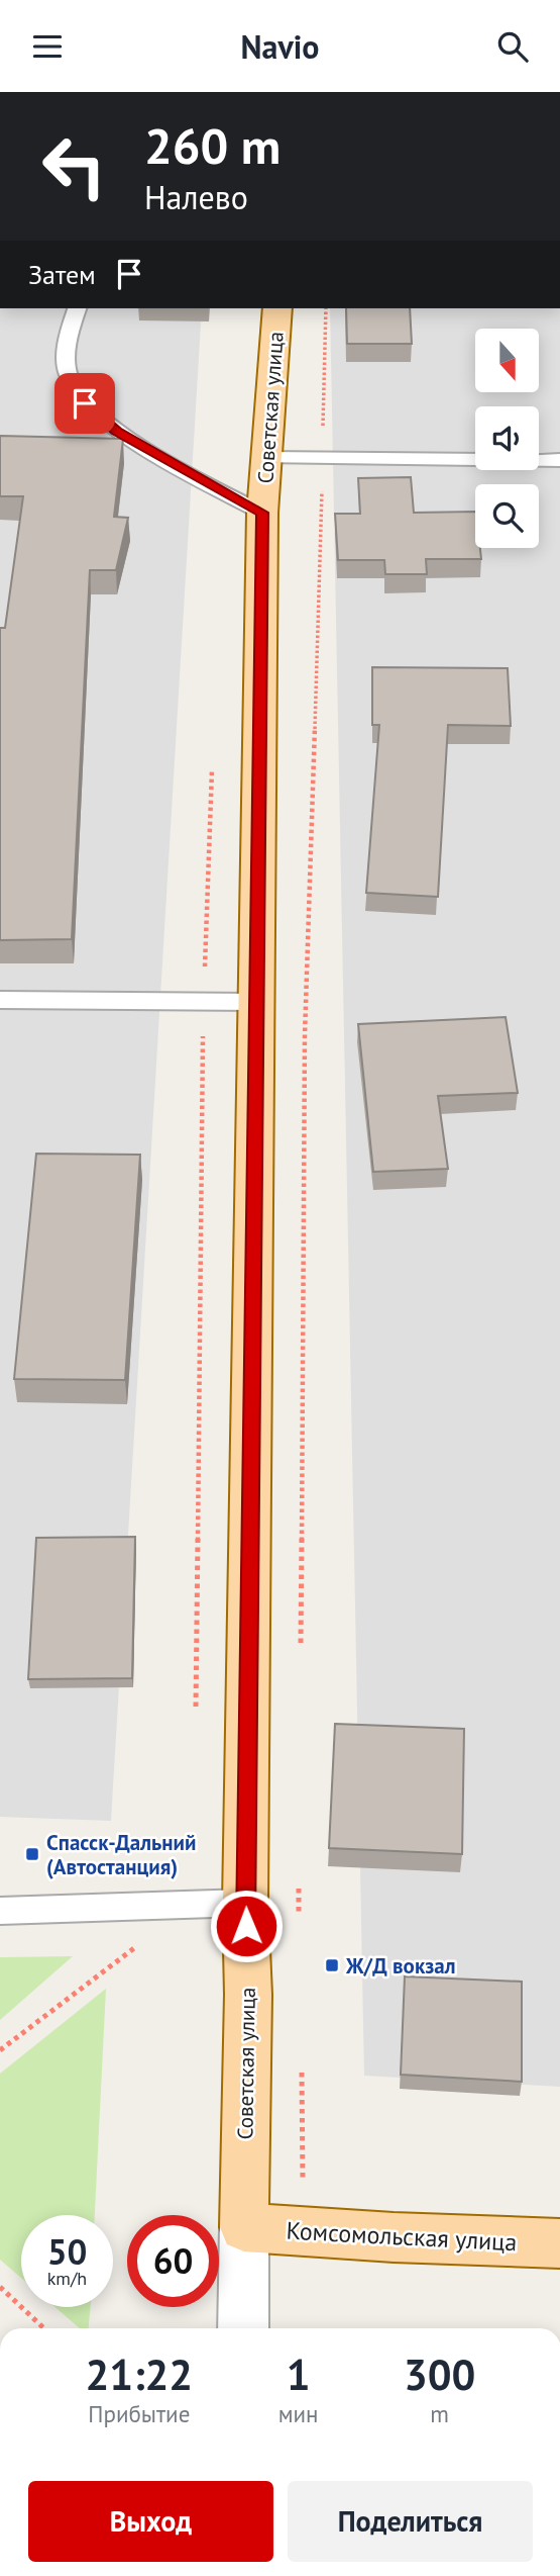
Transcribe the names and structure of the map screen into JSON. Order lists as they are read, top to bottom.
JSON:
{
  "streets": {
    "main road": ["Советская улица", "Комсомольская улица"]
  },
  "crossings": [
    ["Советская улица", "Комсомольская улица"]
  ],
  "places": {
    "transit": ["Спасск-Дальний (Автостанция)", "Ж/Д вокзал"]
  },
  "north": "bottom",
  "page": {
    "header": "Navio",
    "turn": ["260 m", "Налево"],
    "then": "Затем",
    "speed": "50 km/h",
    "limit": "60",
    "eta": [
      "21:22",
      "Прибытие",
      "1",
      "мин",
      "300",
      "m"
    ],
    "buttons": ["Выход", "Поделиться"]
  }
}
